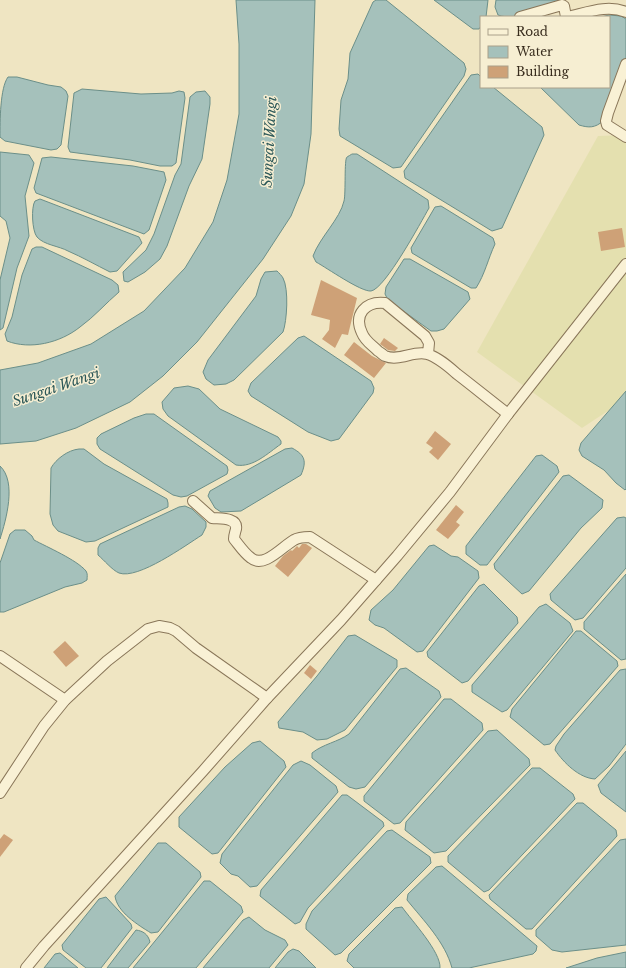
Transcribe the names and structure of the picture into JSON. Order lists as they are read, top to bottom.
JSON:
{
  "water": ["Sungai Wangi"],
  "legend": ["Road", "Water", "Building"]
}
